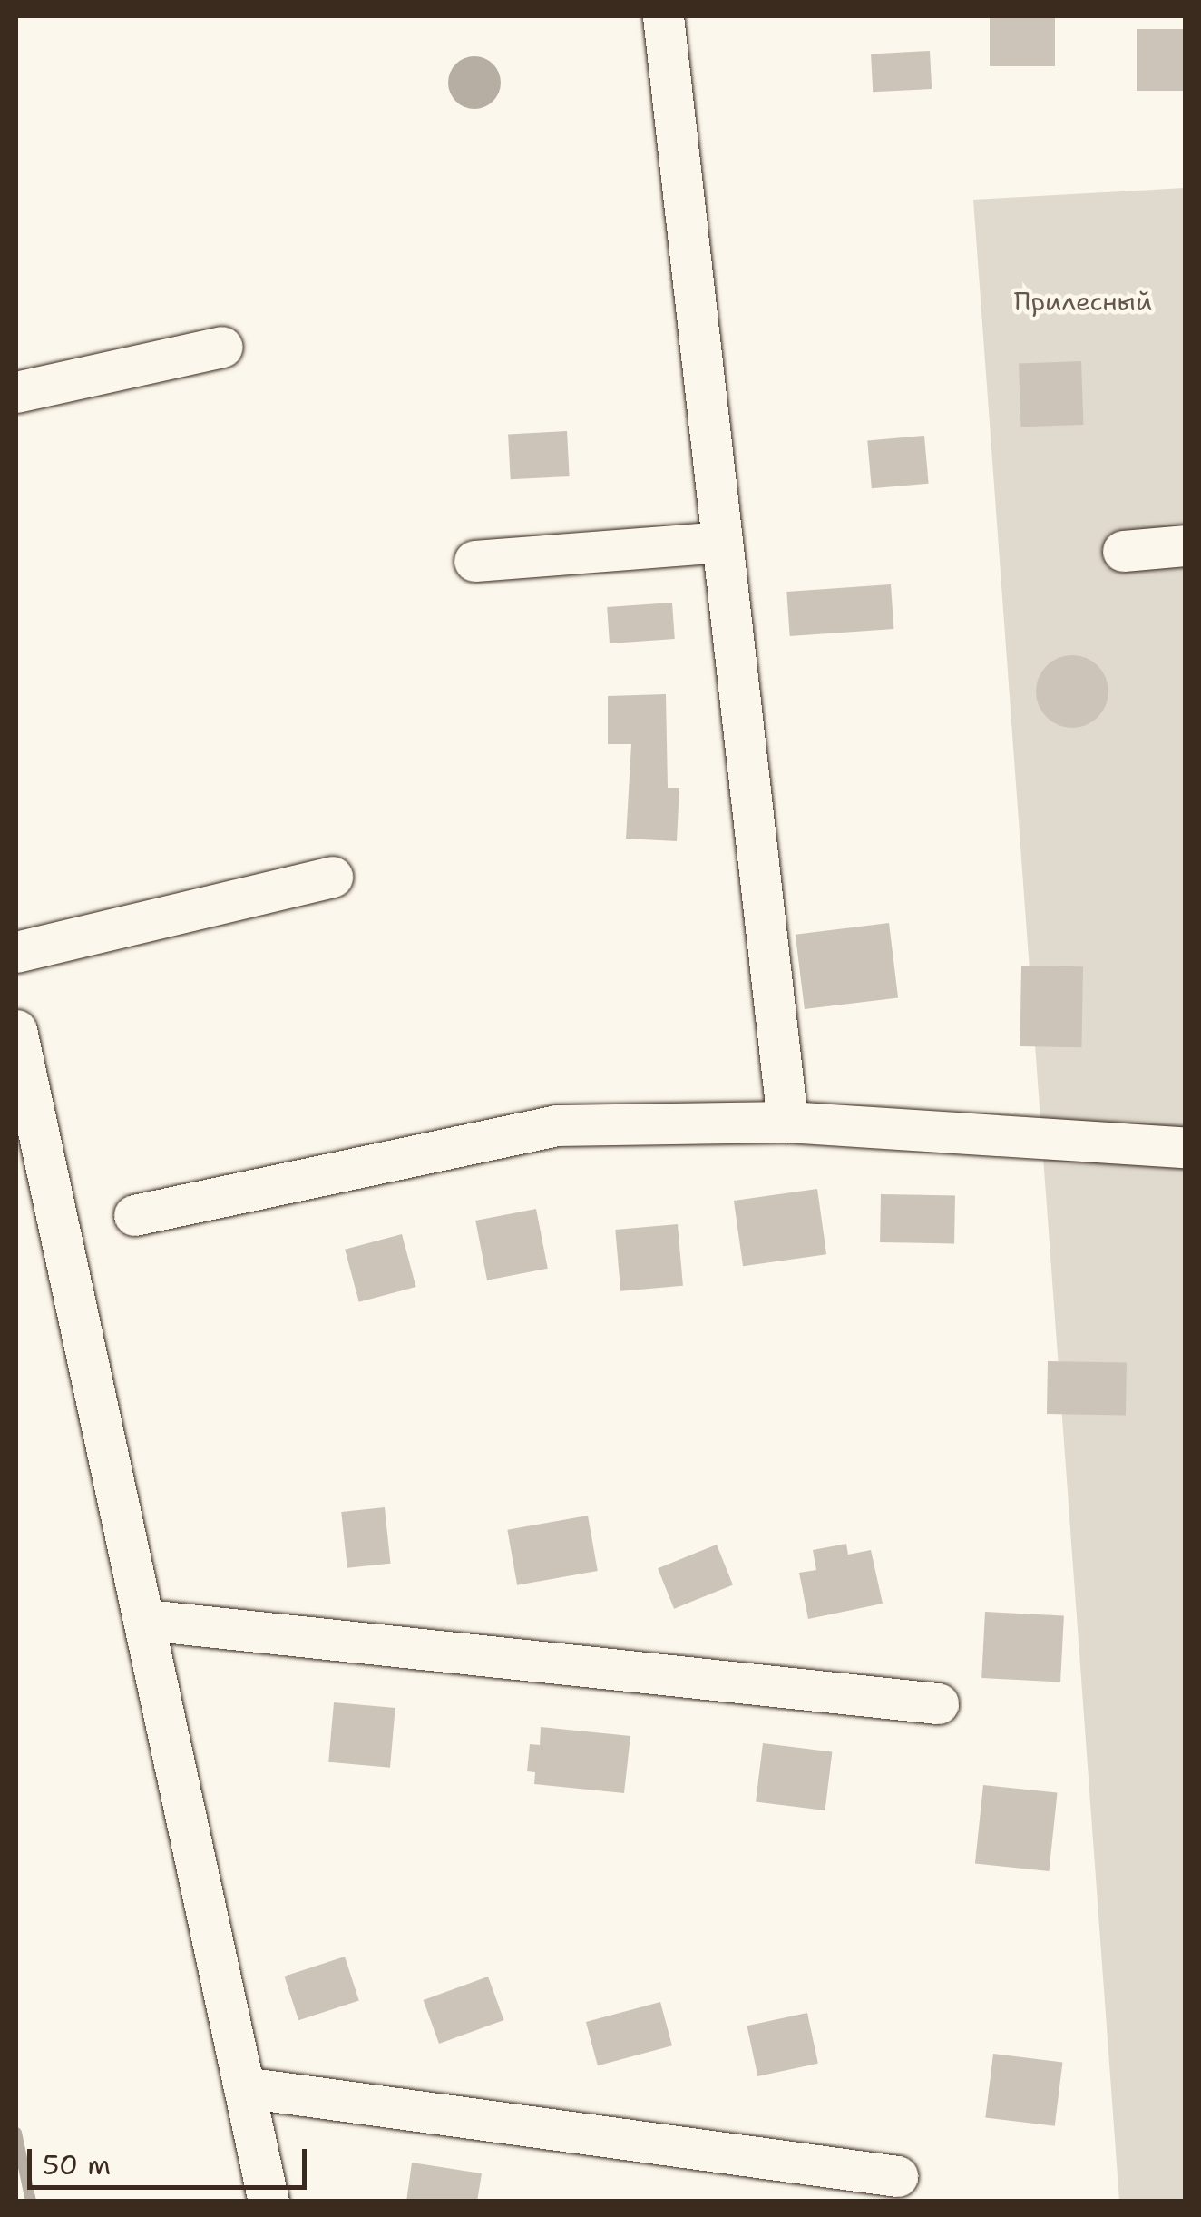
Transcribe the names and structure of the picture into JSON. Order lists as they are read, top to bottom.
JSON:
{
  "parks": ["Прилесный"],
  "scale_bar": "50 m"
}
